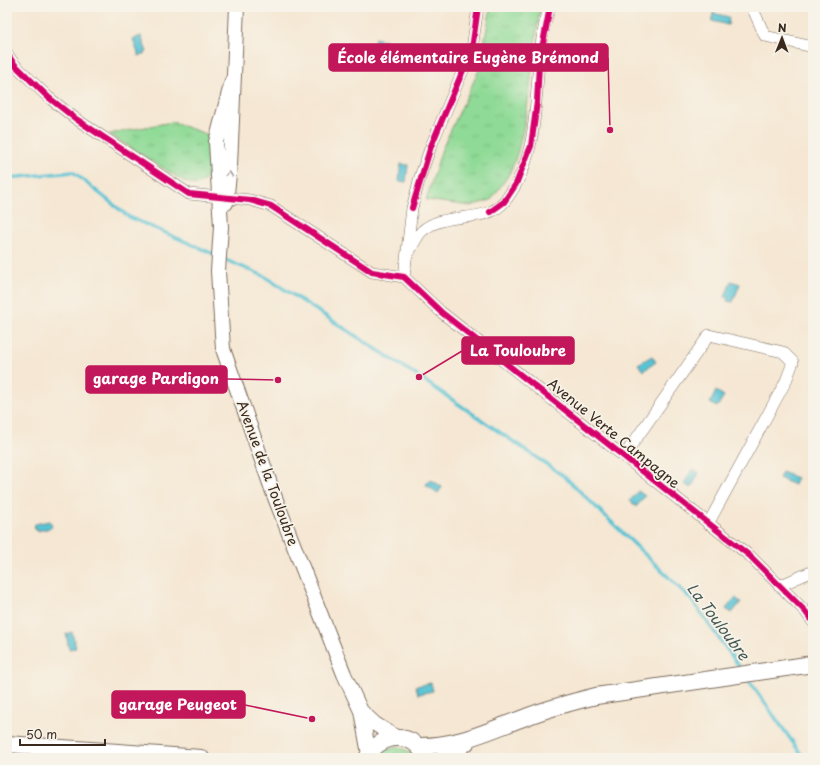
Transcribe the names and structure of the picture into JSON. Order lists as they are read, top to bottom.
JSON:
{
  "streets": {
    "street": ["Avenue Verte Campagne", "Avenue de la Touloubre"]
  },
  "water": ["La Touloubre"],
  "places": [
    "École élémentaire Eugène Brémond",
    "La Touloubre",
    "garage Pardigon",
    "garage Peugeot"
  ],
  "scale_bar": "50 m",
  "north": "top"
}
